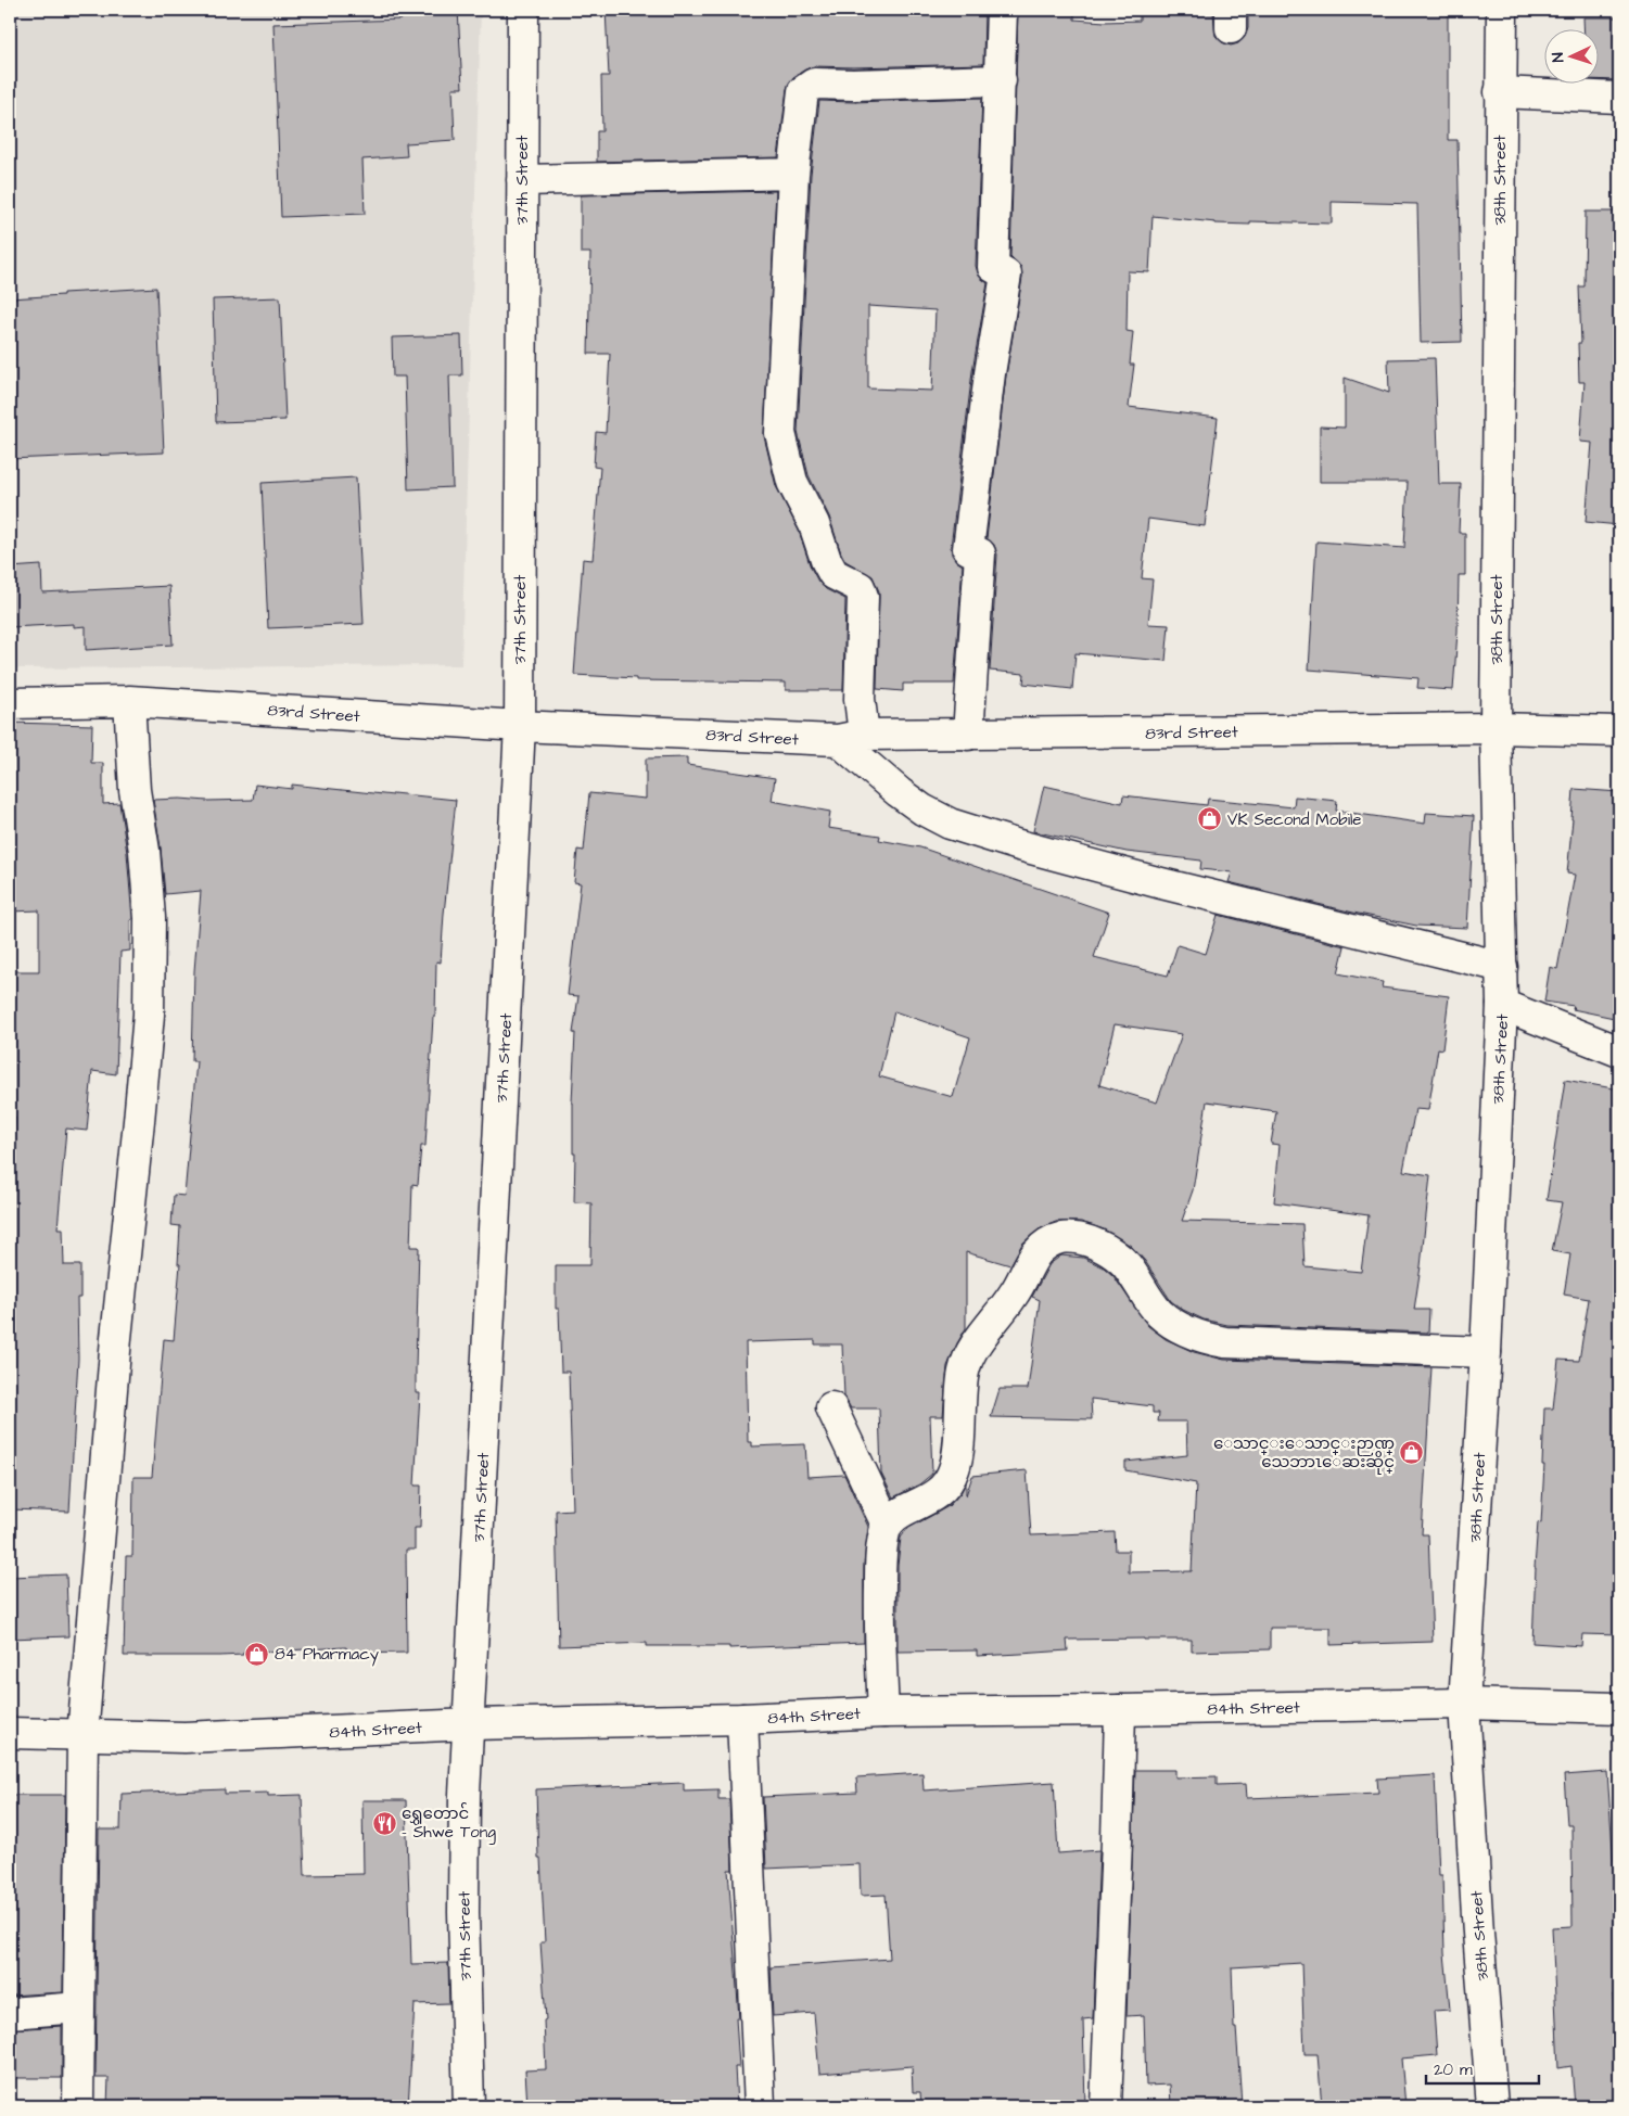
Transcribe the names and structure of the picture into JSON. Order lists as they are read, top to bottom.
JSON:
{
  "streets": {
    "street": [
      "37th Street",
      "38th Street",
      "83rd Street",
      "84th Street"
    ]
  },
  "crossings": [
    ["37th Street", "83rd Street"],
    ["37th Street", "84th Street"],
    ["38th Street", "83rd Street"],
    ["38th Street", "84th Street"]
  ],
  "places": {
    "shop": ["VK Second Mobile", "ေသာင္းေသာင္းဉာဏ္ သေဘာၤေဆးဆိုင္", "84 Pharmacy"],
    "restaurant": ["ရွှေတောင် - Shwe Tong"]
  },
  "scale_bar": "20 m",
  "north": "left"
}
